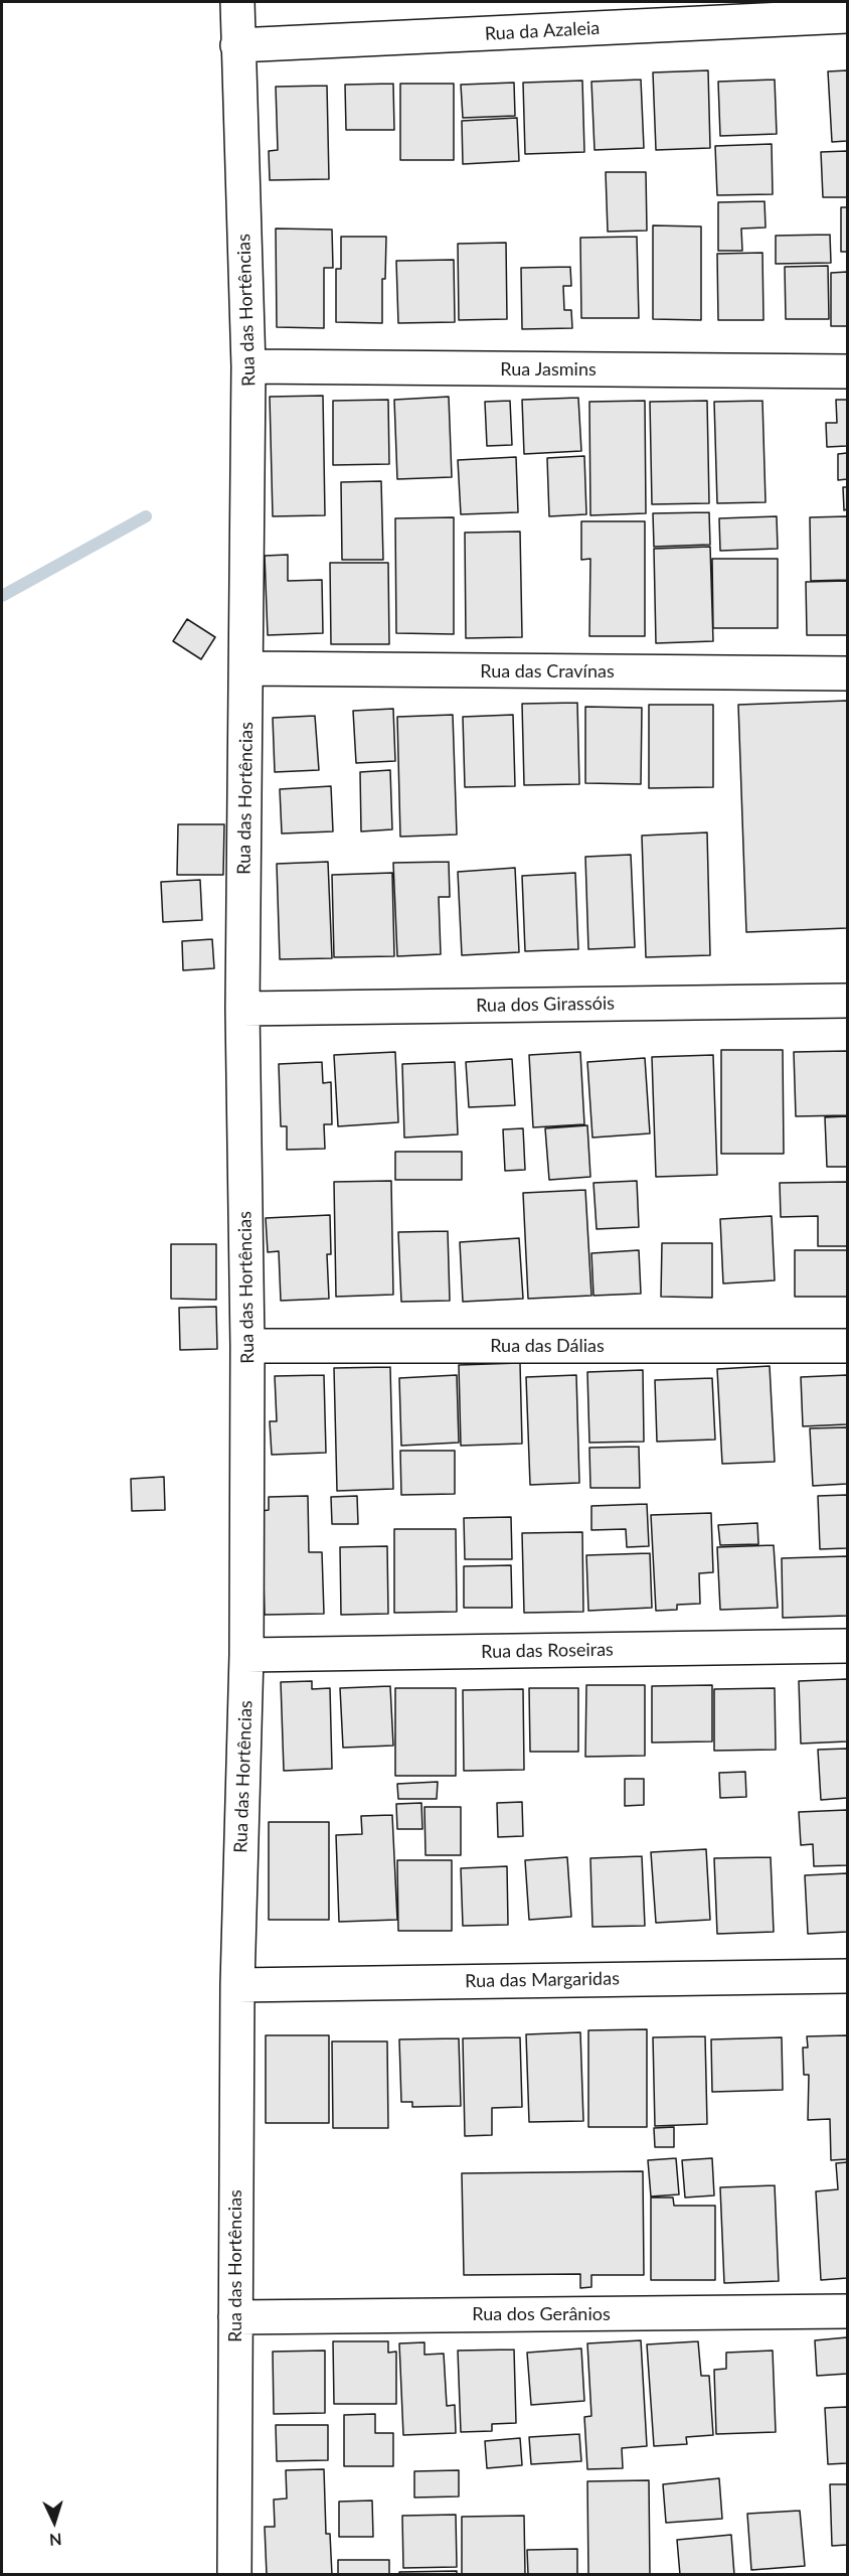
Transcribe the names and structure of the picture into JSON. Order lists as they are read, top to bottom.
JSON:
{
  "streets": {
    "street": [
      "Rua da Azaleia",
      "Rua das Hortências",
      "Rua Jasmins",
      "Rua das Cravínas",
      "Rua dos Girassóis",
      "Rua das Dálias",
      "Rua das Roseiras",
      "Rua das Margaridas",
      "Rua dos Gerânios"
    ]
  },
  "crossings": [
    ["Rua da Azaleia", "Rua das Hortências"],
    ["Rua das Hortências", "Rua Jasmins"],
    ["Rua das Hortências", "Rua das Cravínas"],
    ["Rua das Hortências", "Rua dos Girassóis"],
    ["Rua das Hortências", "Rua das Dálias"],
    ["Rua das Hortências", "Rua das Roseiras"],
    ["Rua das Hortências", "Rua das Margaridas"],
    ["Rua das Hortências", "Rua dos Gerânios"]
  ],
  "north": "bottom"
}
